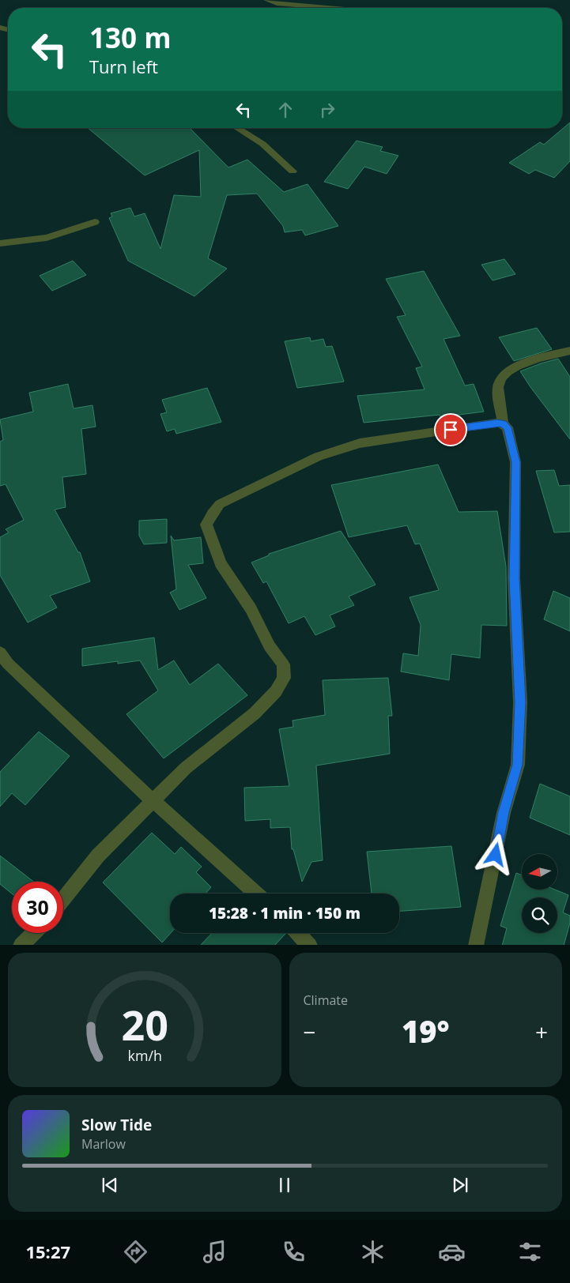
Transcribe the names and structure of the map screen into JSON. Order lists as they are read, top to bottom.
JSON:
{
  "north": "left",
  "page": {
    "turn": ["130 m", "Turn left"],
    "limit": "30",
    "trip": "15:28 · 1 min · 150 m",
    "tile": "Climate",
    "heat": ["−", "19°", "+"],
    "song": ["Slow Tide", "Marlow"],
    "tabs": "15:27",
    "gauge": ["20", "km/h"]
  }
}
